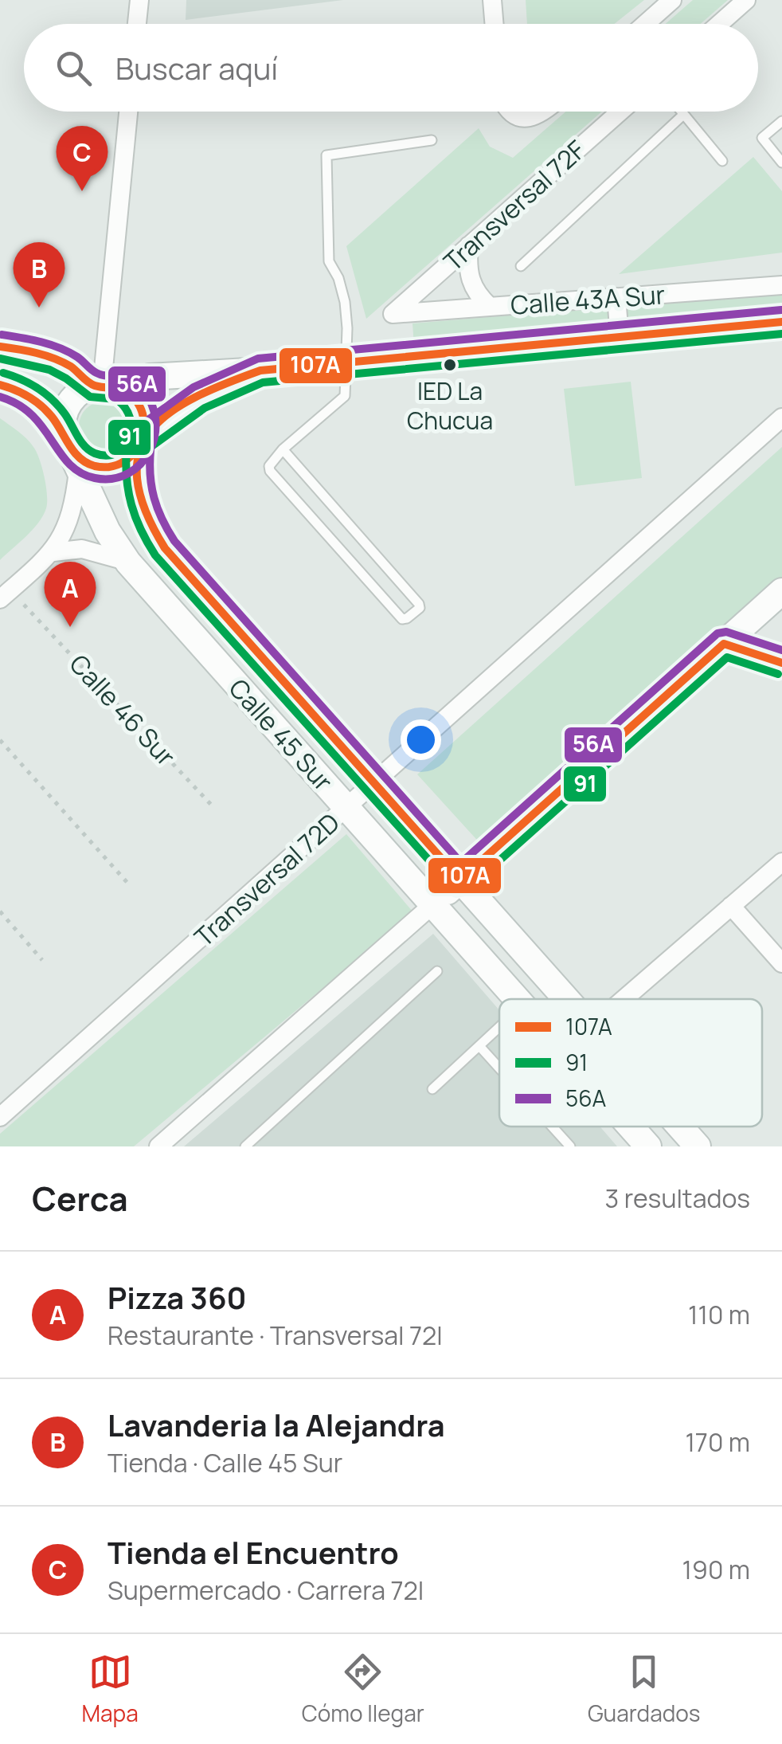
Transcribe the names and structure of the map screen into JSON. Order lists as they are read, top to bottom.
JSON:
{
  "streets": {
    "street": [
      "Transversal 72F",
      "Calle 43A Sur",
      "Calle 45 Sur",
      "Transversal 72D"
    ],
    "path": ["Calle 46 Sur"]
  },
  "crossings": [
    ["Transversal 72F", "Calle 43A Sur"],
    ["Calle 43A Sur", "Calle 45 Sur"],
    ["Calle 45 Sur", "Transversal 72D"]
  ],
  "places": ["IED La Chucua"],
  "lines": ["transit line 56A", "transit line 107A", "transit line 91"],
  "legend": ["107A", "91", "56A"],
  "page": {
    "search": "Buscar aquí",
    "pins": ["C", "B", "A"],
    "heading": ["Cerca", "3 resultados"],
    "list": [
      {
        "mark": "A",
        "name": "Pizza 360",
        "note": "Restaurante · Transversal 72I",
        "value": "110 m"
      },
      {
        "mark": "B",
        "name": "Lavanderia la Alejandra",
        "note": "Tienda · Calle 45 Sur",
        "value": "170 m"
      },
      {
        "mark": "C",
        "name": "Tienda el Encuentro",
        "note": "Supermercado · Carrera 72I",
        "value": "190 m"
      }
    ],
    "nav": ["Mapa", "Cómo llegar", "Guardados"]
  }
}
